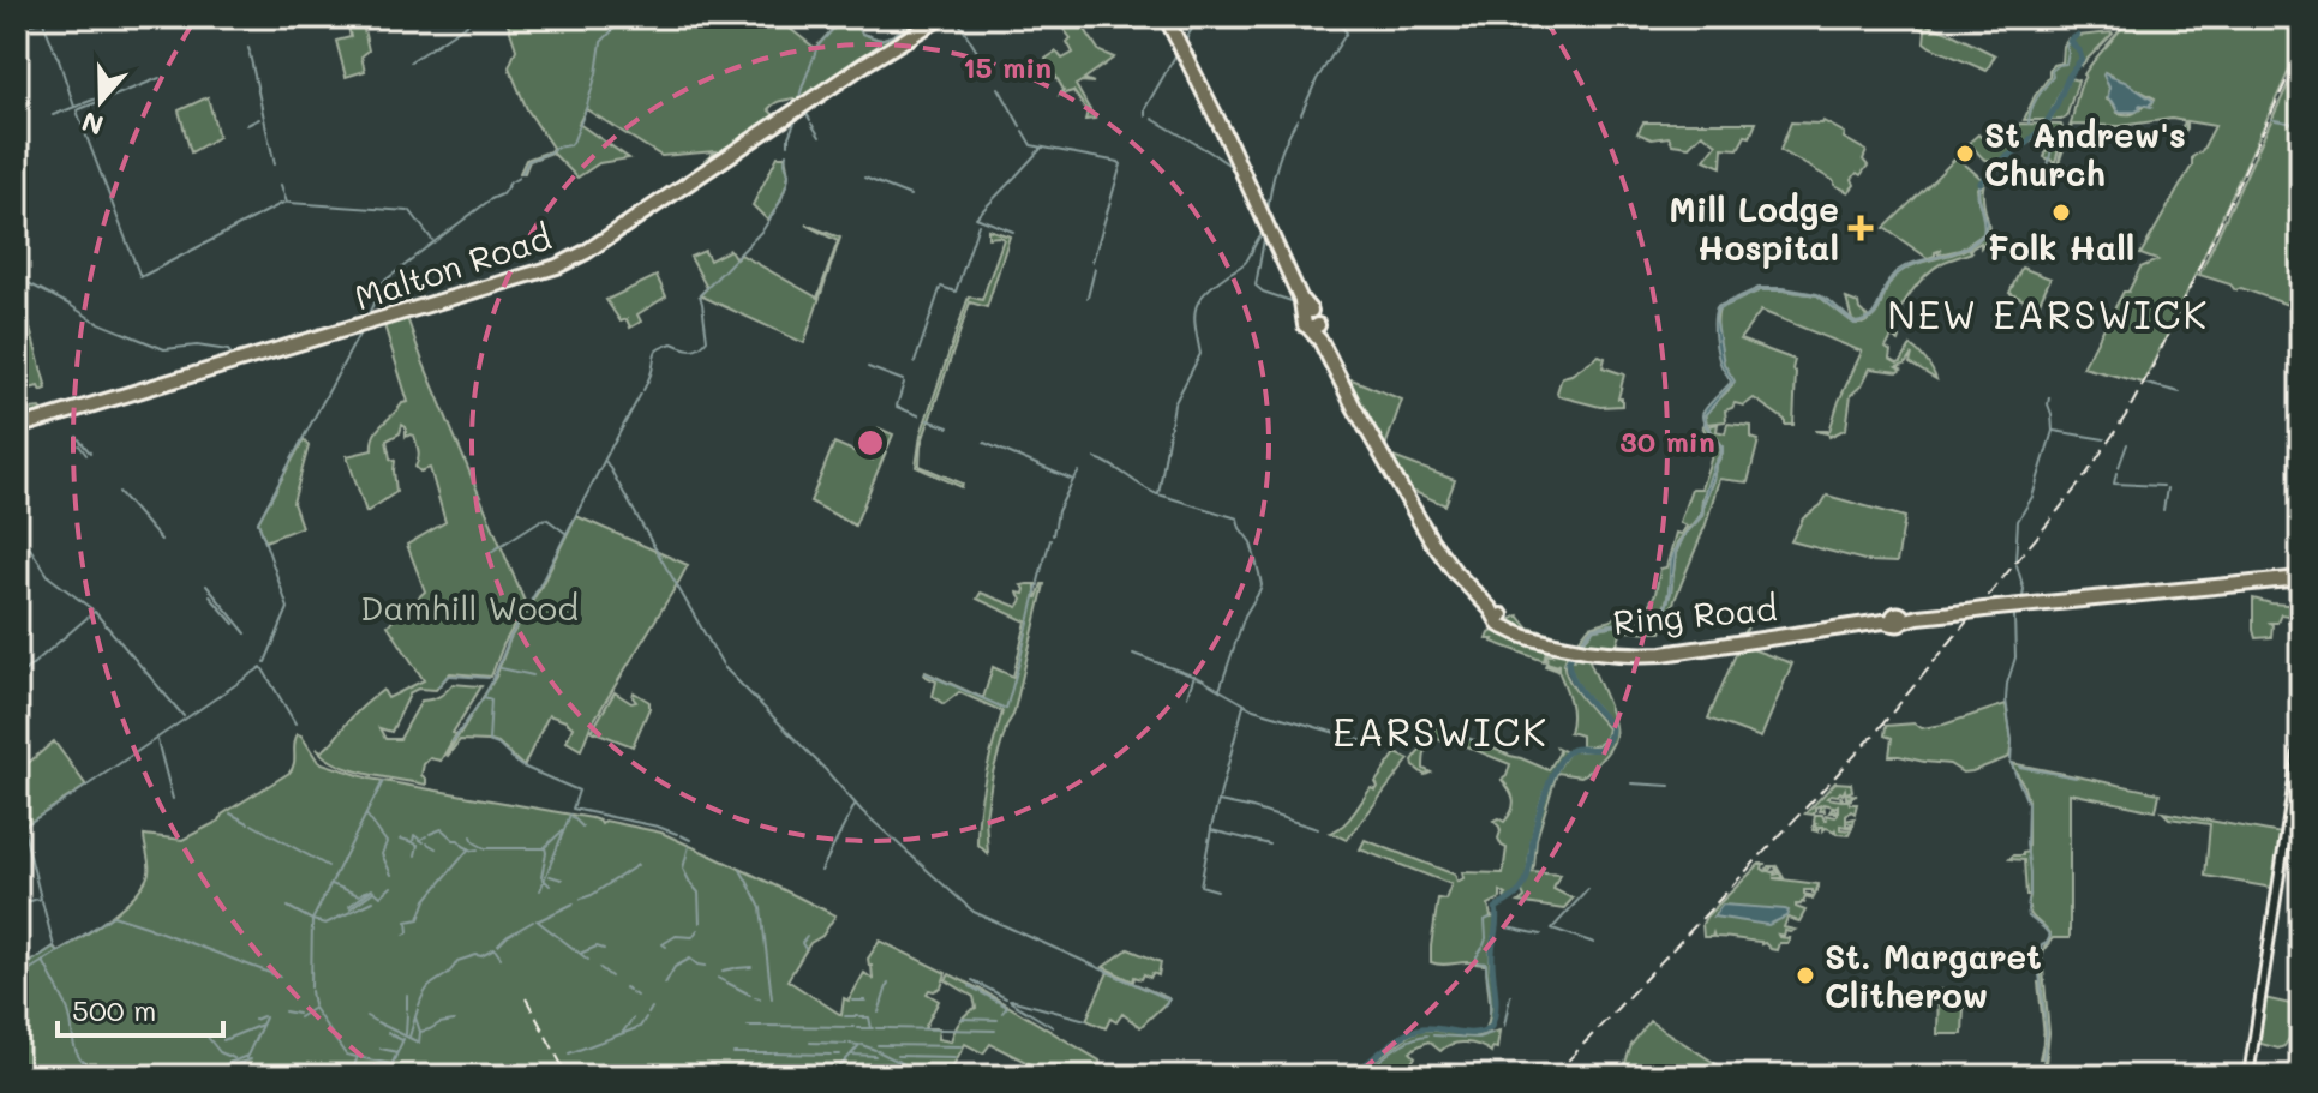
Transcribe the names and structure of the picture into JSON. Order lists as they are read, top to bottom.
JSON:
{
  "streets": {
    "highway": ["Malton Road", "Ring Road"]
  },
  "districts": ["NEW EARSWICK", "EARSWICK"],
  "parks": ["Damhill Wood"],
  "places": {
    "other": ["St Andrew's Church", "Folk Hall", "St. Margaret Clitherow"],
    "health": ["Mill Lodge Hospital"]
  },
  "scale_bar": "500 m",
  "north": "bottom",
  "rings": ["15 min", "30 min"]
}
